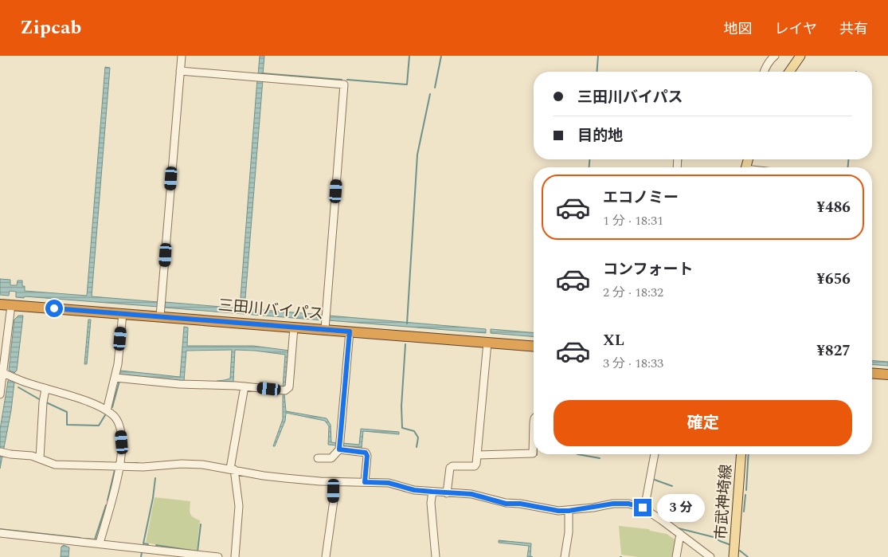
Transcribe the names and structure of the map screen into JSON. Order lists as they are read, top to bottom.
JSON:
{
  "streets": {
    "highway": ["三田川バイパス"],
    "main road": ["市武神埼線"]
  },
  "page": {
    "header": "Zipcab",
    "nav": ["地図", "レイヤ", "共有"],
    "banner": ["三田川バイパス", "目的地"],
    "list": [
      {
        "name": "エコノミー",
        "note": "1 分 · 18:31",
        "value": "¥486"
      },
      {
        "name": "コンフォート",
        "note": "2 分 · 18:32",
        "value": "¥656"
      },
      {
        "name": "XL",
        "note": "3 分 · 18:33",
        "value": "¥827"
      }
    ],
    "buttons": "確定",
    "bubble": "3 分"
  }
}
